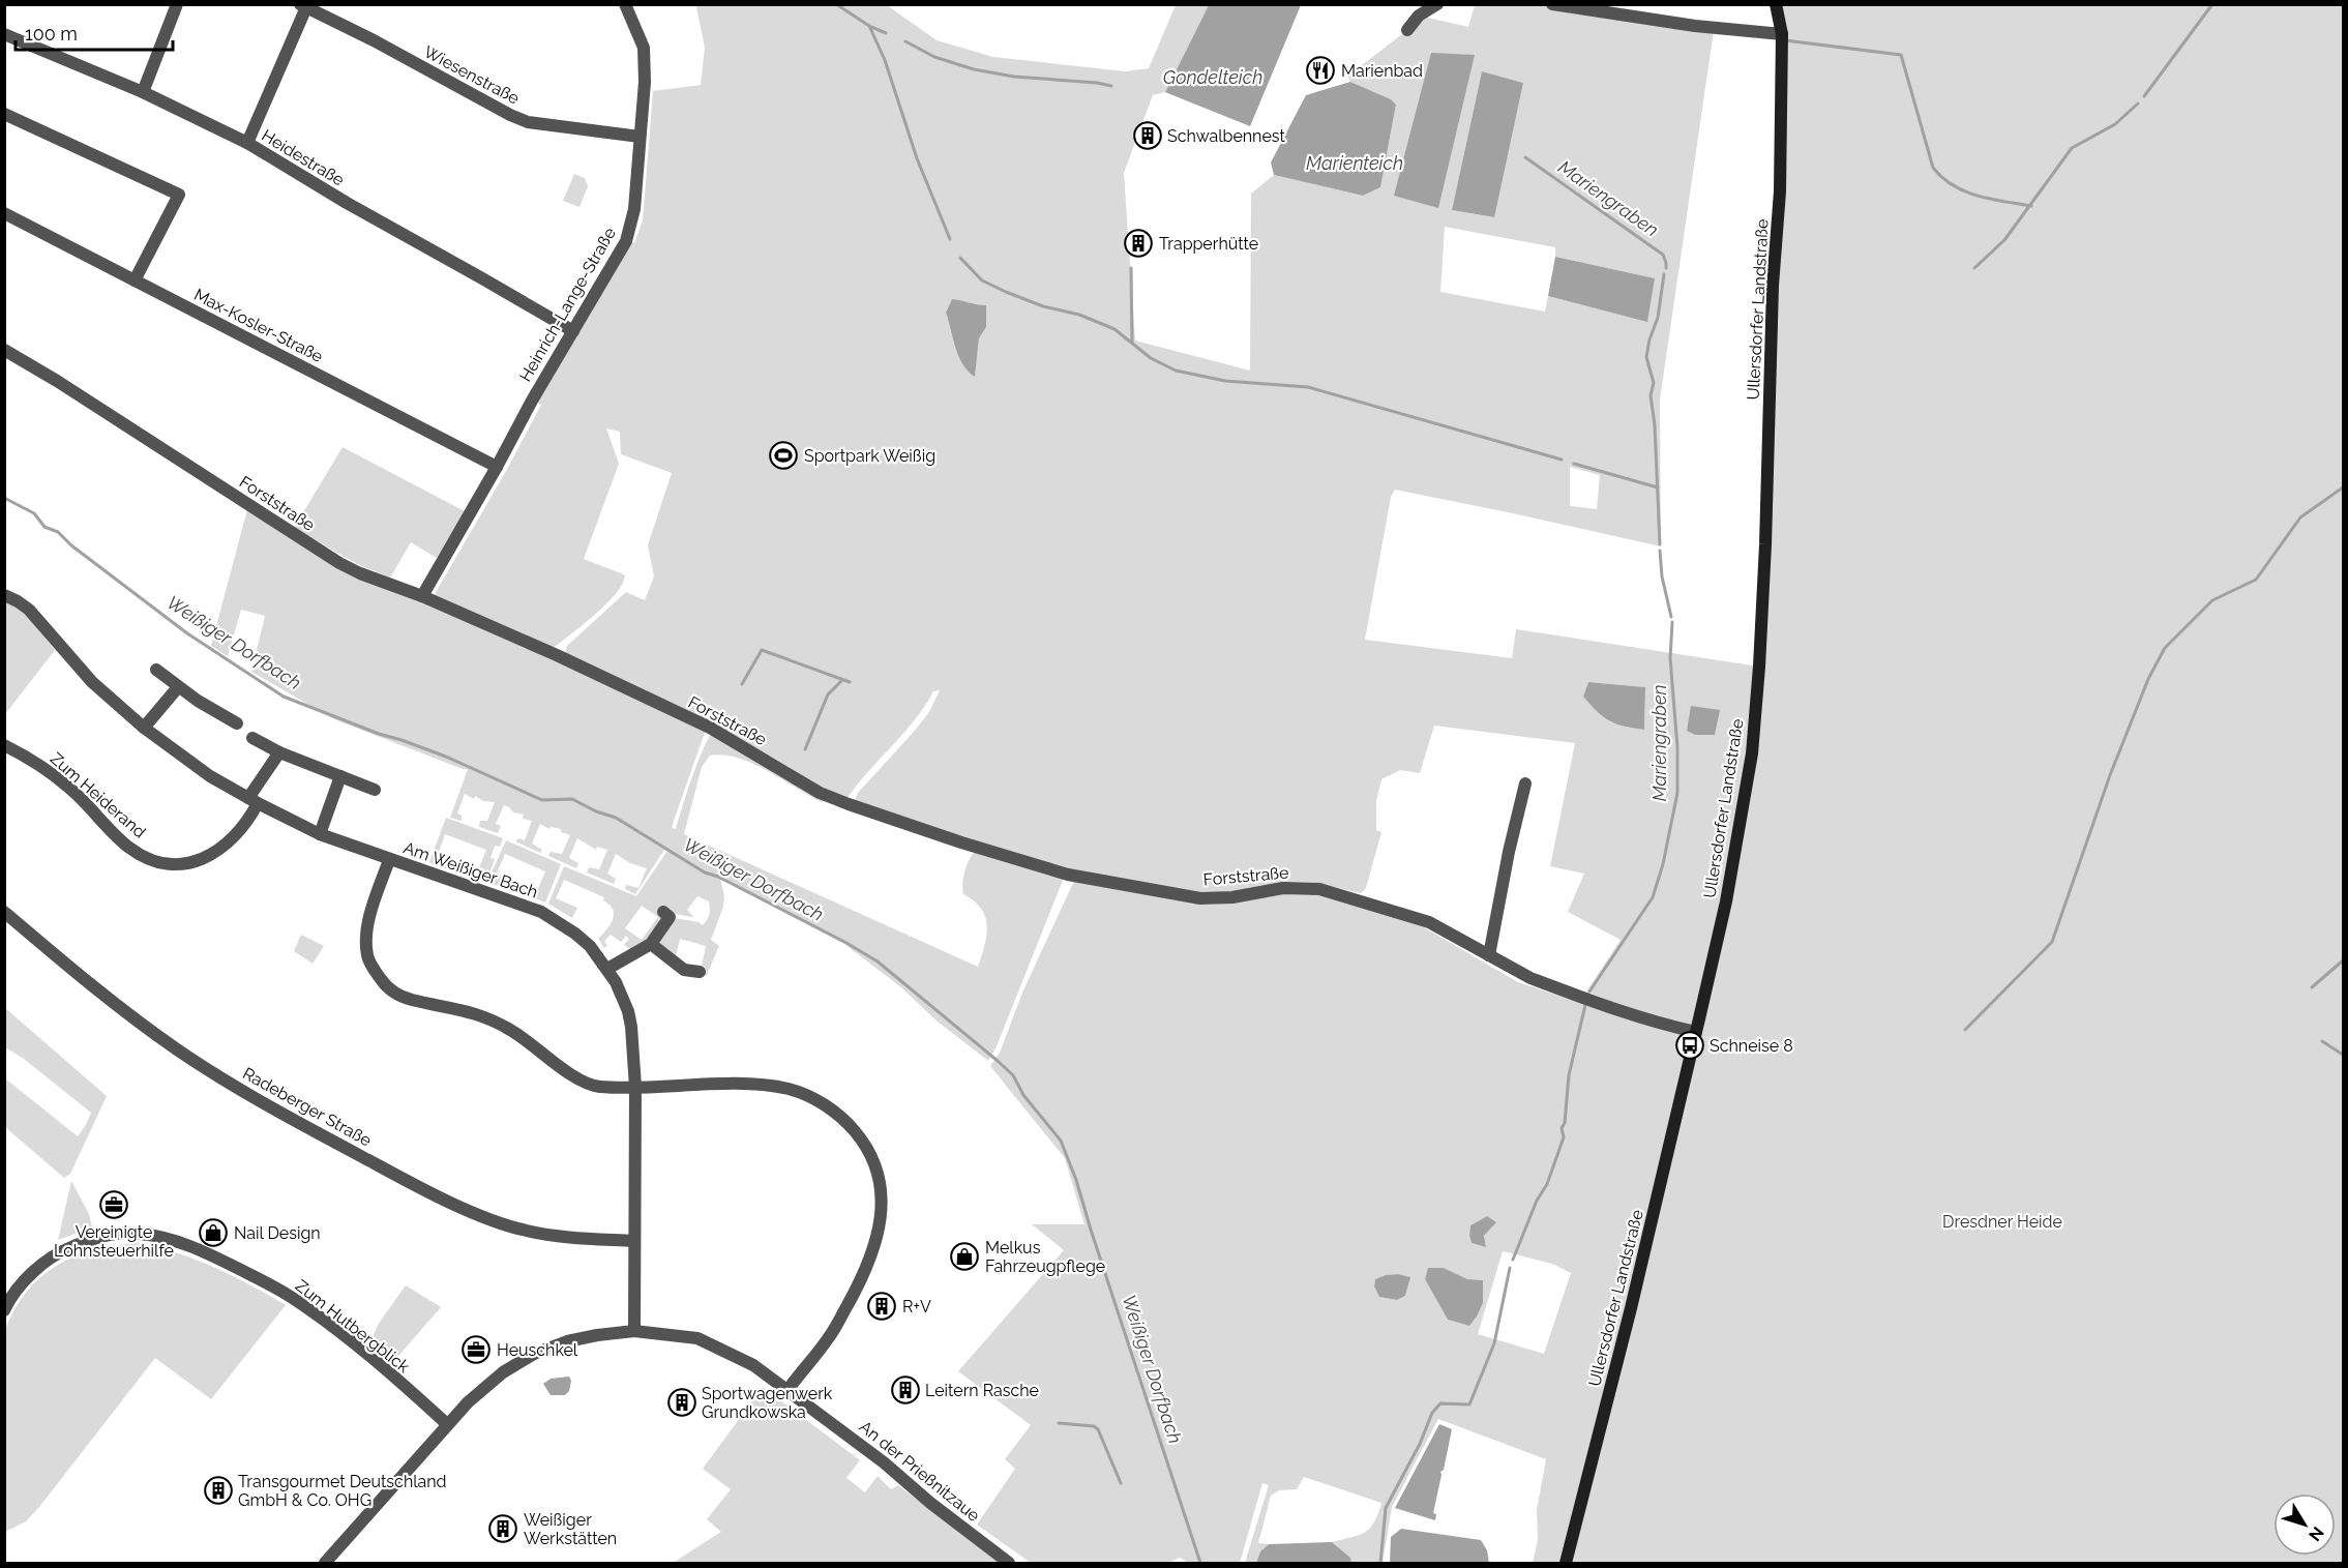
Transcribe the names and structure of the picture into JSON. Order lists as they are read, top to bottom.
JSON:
{
  "streets": {
    "main road": ["Ullersdorfer Landstraße"],
    "street": [
      "Wiesenstraße",
      "Heidestraße",
      "Heinrich-Lange-Straße",
      "Max-Kosler-Straße",
      "Forststraße",
      "Zum Heiderand",
      "Am Weißiger Bach",
      "Radeberger Straße",
      "Zum Hutbergblick",
      "An der Prießnitzaue"
    ]
  },
  "crossings": [
    ["Wiesenstraße", "Heinrich-Lange-Straße"],
    ["Heidestraße", "Heinrich-Lange-Straße"],
    ["Heinrich-Lange-Straße", "Max-Kosler-Straße"],
    ["Heinrich-Lange-Straße", "Forststraße"],
    ["Ullersdorfer Landstraße", "Forststraße"],
    ["Zum Heiderand", "Am Weißiger Bach"],
    ["Zum Hutbergblick", "An der Prießnitzaue"]
  ],
  "water": [
    "Gondelteich",
    "Marienteich",
    "Mariengraben",
    "Weißiger Dorfbach"
  ],
  "parks": ["Dresdner Heide"],
  "places": {
    "restaurant": ["Marienbad"],
    "building": [
      "Schwalbennest",
      "Trapperhütte",
      "R+V",
      "Leitern Rasche",
      "Sportwagenwerk Grundkowska",
      "Transgourmet Deutschland GmbH & Co. OHG",
      "Weißiger Werkstätten"
    ],
    "sports": ["Sportpark Weißig"],
    "bus stop": ["Schneise 8"],
    "office": ["Vereinigte Lohnsteuerhilfe", "Heuschkel"],
    "shop": ["Nail Design", "Melkus Fahrzeugpflege"]
  },
  "scale_bar": "100 m",
  "north": "bottom right"
}
